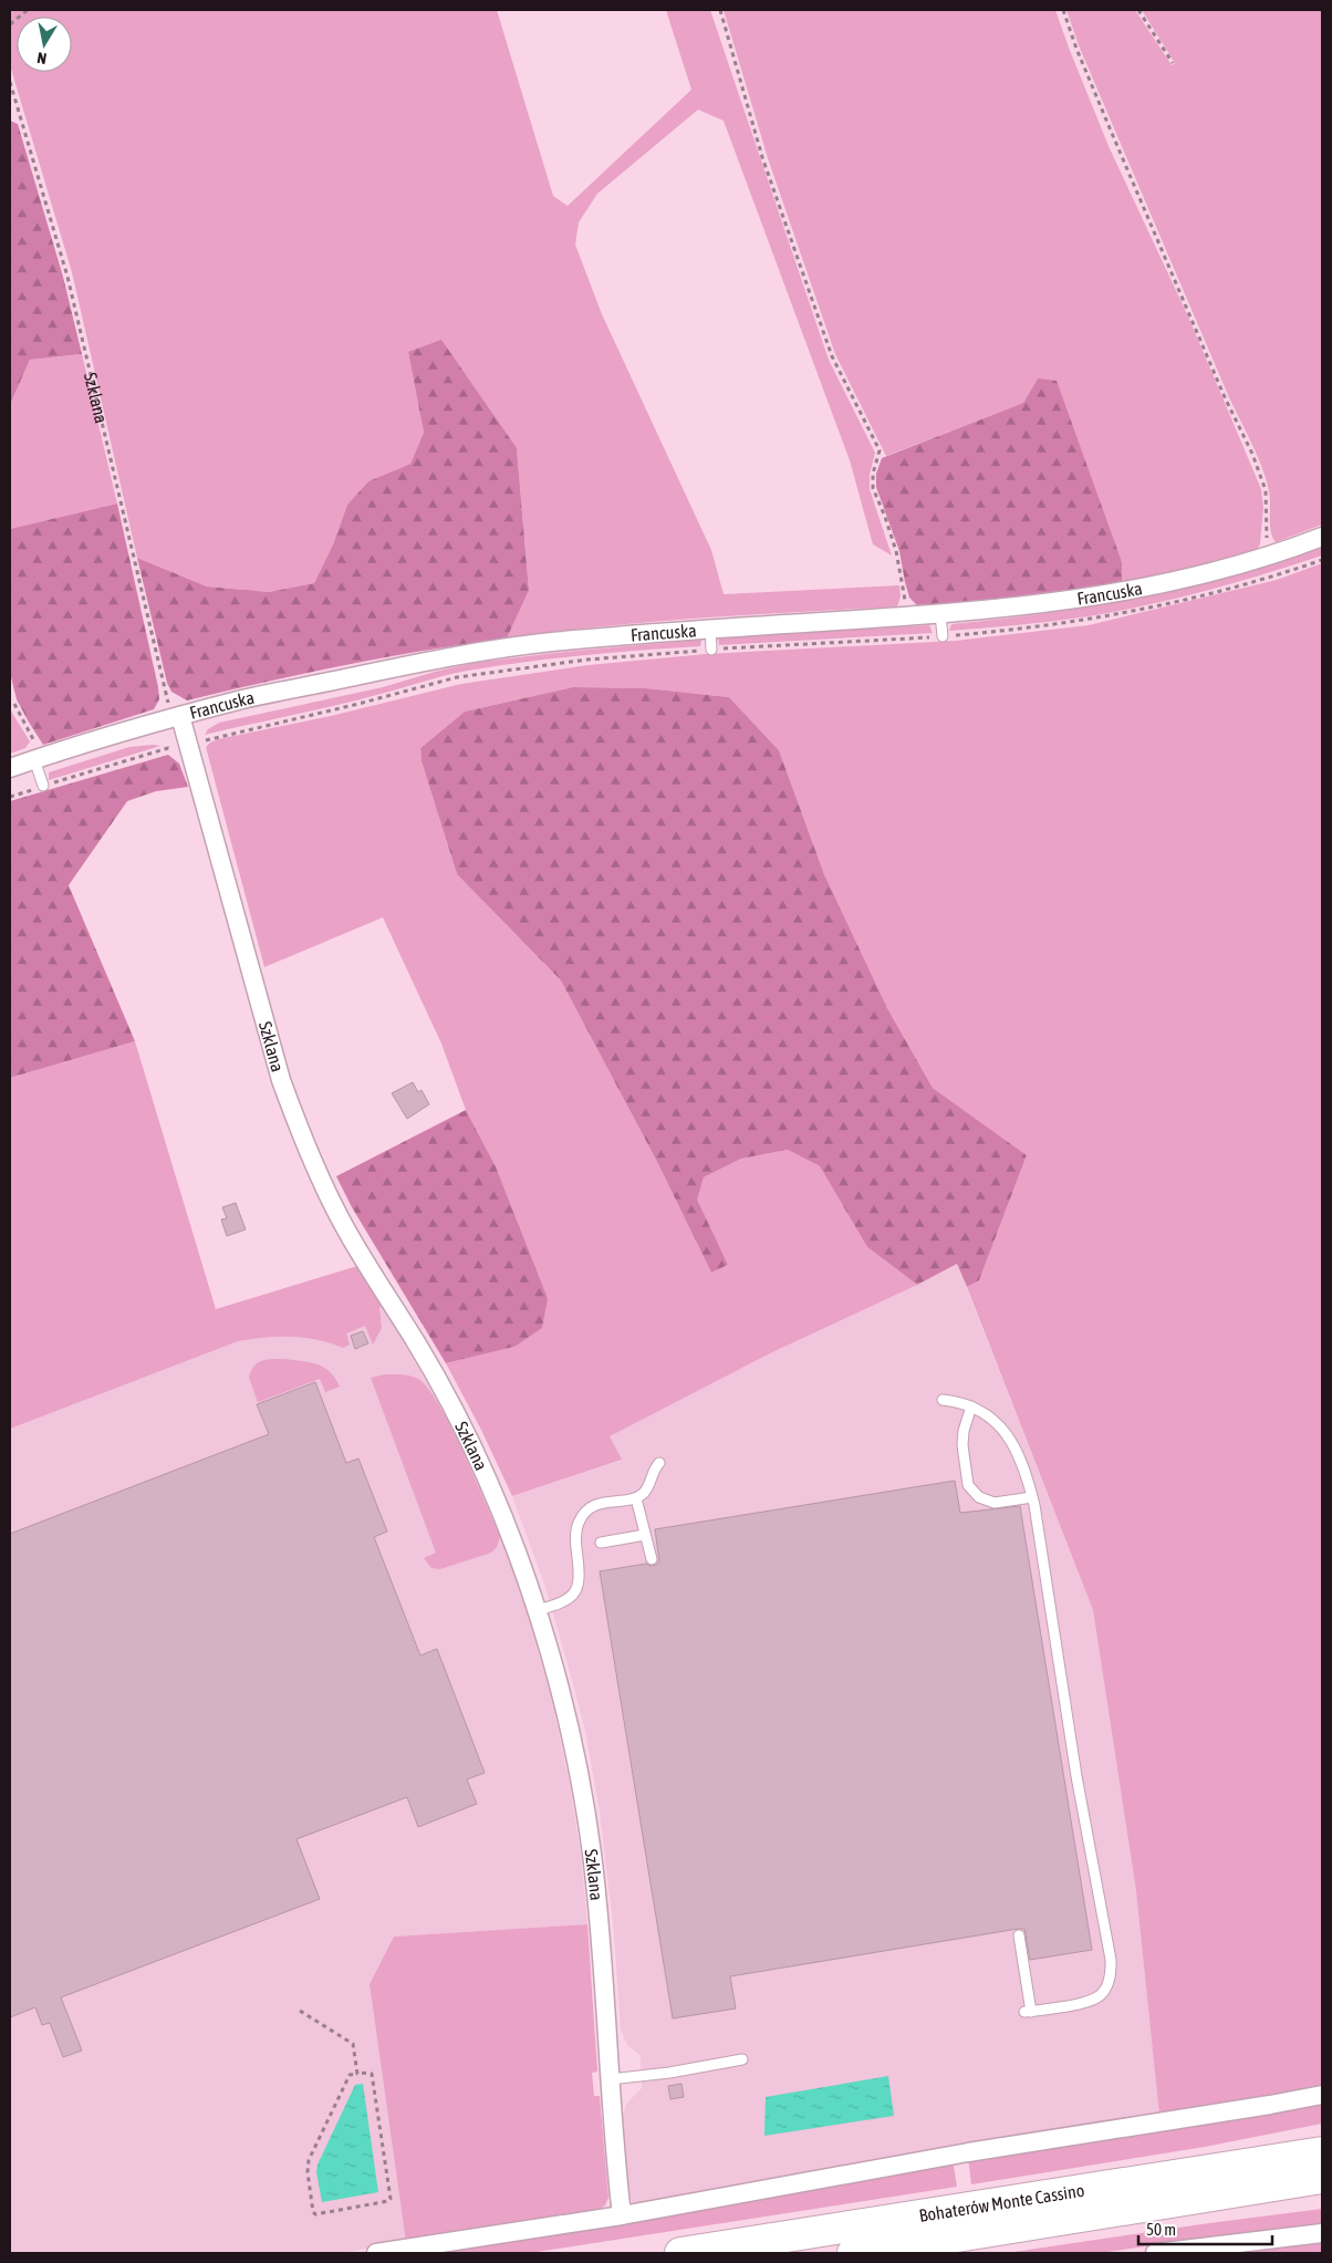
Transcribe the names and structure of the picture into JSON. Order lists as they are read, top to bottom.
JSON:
{
  "streets": {
    "highway": ["Bohaterów Monte Cassino"],
    "street": ["Szklana", "Francuska"]
  },
  "crossings": [
    ["Szklana", "Francuska"]
  ],
  "scale_bar": "50 m",
  "north": "bottom"
}
